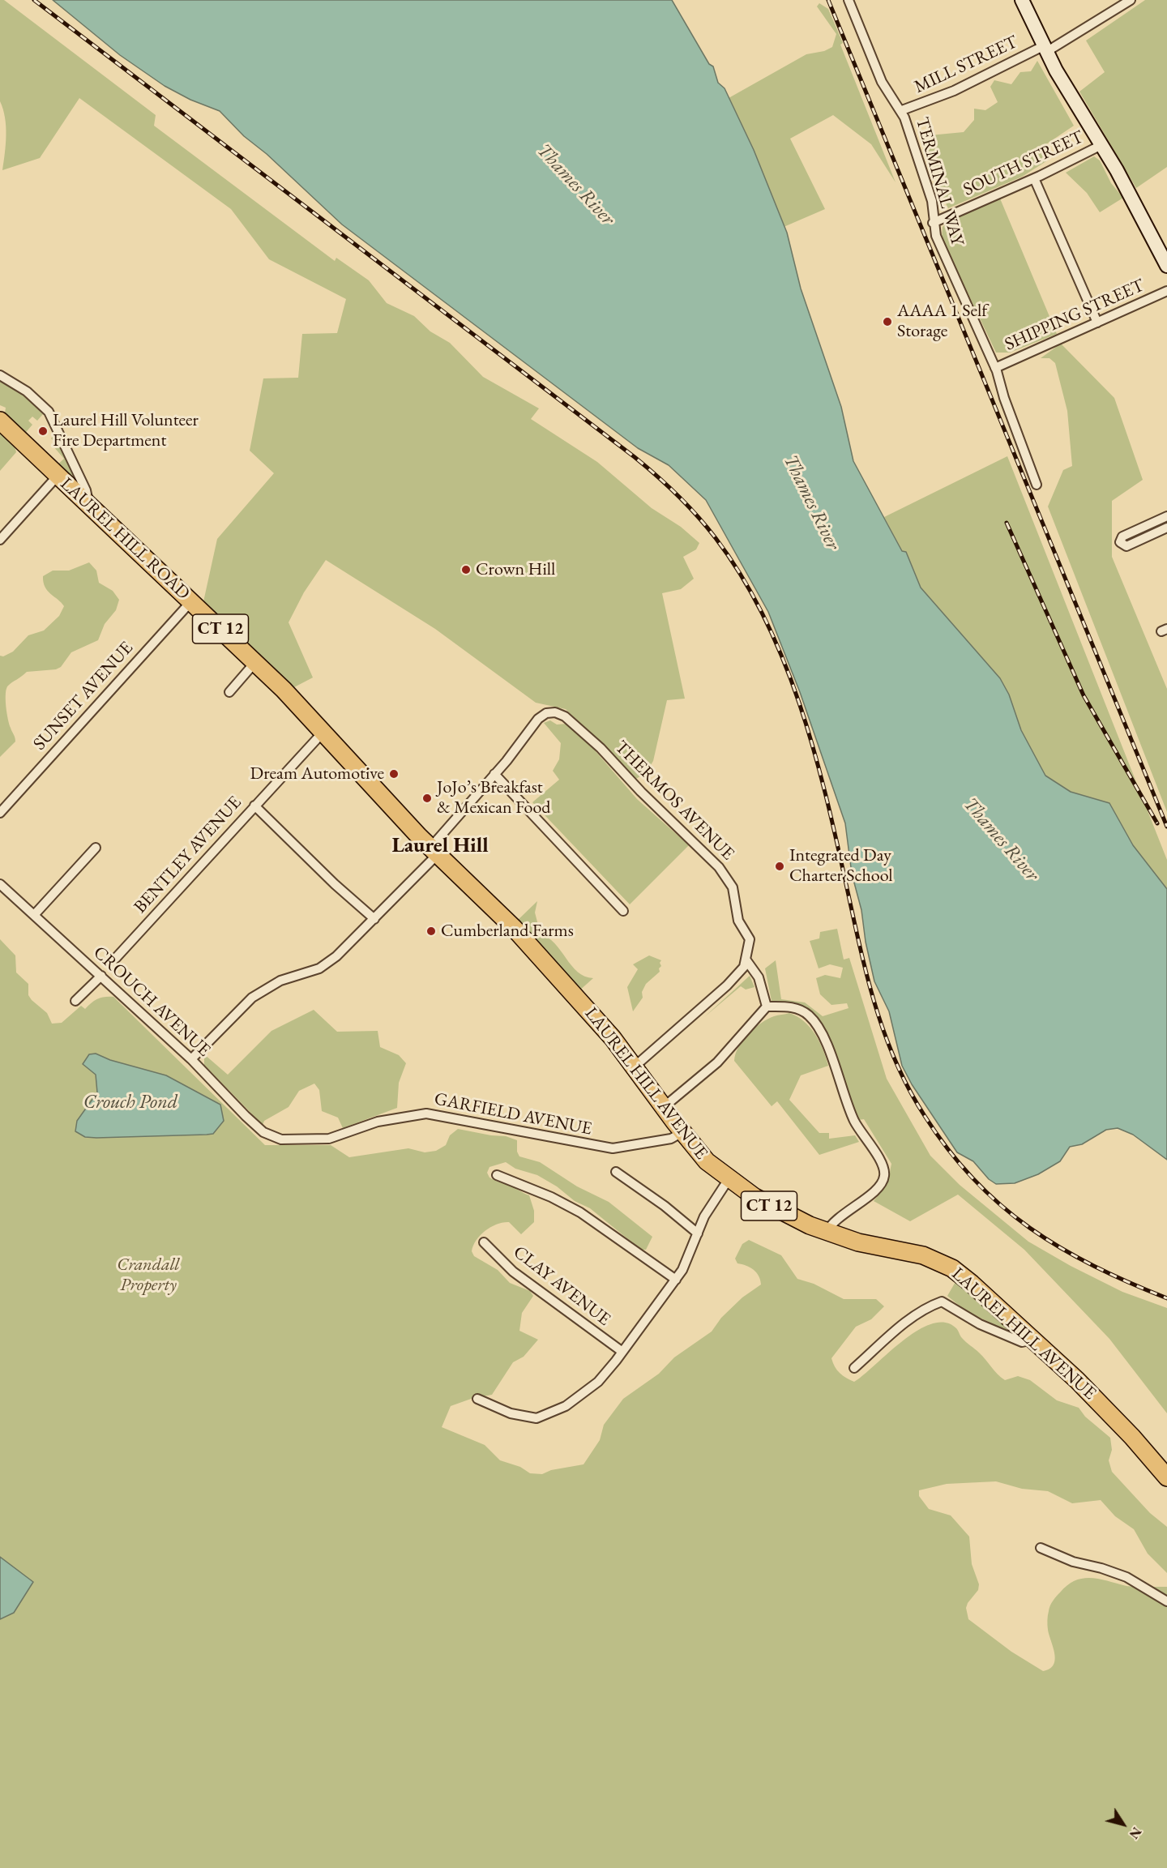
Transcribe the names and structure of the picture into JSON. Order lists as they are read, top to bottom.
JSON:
{
  "streets": {
    "highway": ["LAUREL HILL ROAD", "CT 12", "LAUREL HILL AVENUE"],
    "street": [
      "MILL STREET",
      "SOUTH STREET",
      "TERMINAL WAY",
      "SHIPPING STREET",
      "SUNSET AVENUE",
      "THERMOS AVENUE",
      "BENTLEY AVENUE",
      "CROUCH AVENUE",
      "GARFIELD AVENUE",
      "CLAY AVENUE"
    ]
  },
  "crossings": [
    ["MILL STREET", "TERMINAL WAY"],
    ["SOUTH STREET", "TERMINAL WAY"],
    ["TERMINAL WAY", "SHIPPING STREET"],
    ["LAUREL HILL ROAD", "SUNSET AVENUE"],
    ["LAUREL HILL ROAD", "THERMOS AVENUE"],
    ["LAUREL HILL ROAD", "BENTLEY AVENUE"],
    ["LAUREL HILL ROAD", "LAUREL HILL AVENUE"],
    ["THERMOS AVENUE", "CROUCH AVENUE"],
    ["THERMOS AVENUE", "LAUREL HILL AVENUE"],
    ["CROUCH AVENUE", "GARFIELD AVENUE"],
    ["LAUREL HILL AVENUE", "GARFIELD AVENUE"]
  ],
  "districts": ["Laurel Hill"],
  "water": ["Thames River", "Crouch Pond"],
  "parks": ["Crandall Property"],
  "places": [
    "AAAA 1 Self Storage",
    "Laurel Hill Volunteer Fire Department",
    "Crown Hill",
    "Dream Automotive",
    "JoJo’s Breakfast & Mexican Food",
    "Integrated Day Charter School",
    "Cumberland Farms"
  ],
  "north": "bottom right"
}
